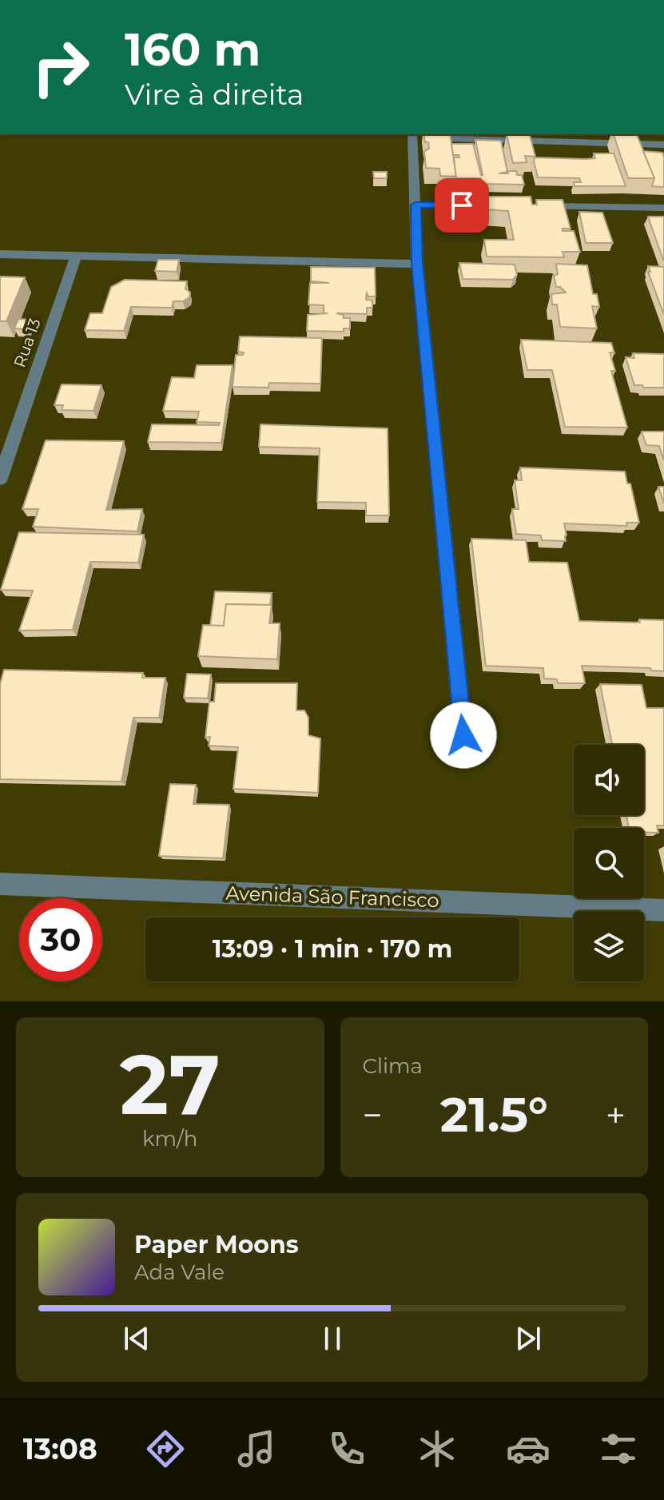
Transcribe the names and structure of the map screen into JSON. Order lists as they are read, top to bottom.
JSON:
{
  "streets": {
    "street": ["Rua 13", "Avenida São Francisco"]
  },
  "page": {
    "turn": ["160 m", "Vire à direita"],
    "limit": "30",
    "trip": "13:09 · 1 min · 170 m",
    "tile": [
      ["27", "km/h"],
      "Clima"
    ],
    "heat": ["−", "21.5°", "+"],
    "song": ["Paper Moons", "Ada Vale"],
    "tabs": "13:08"
  }
}
